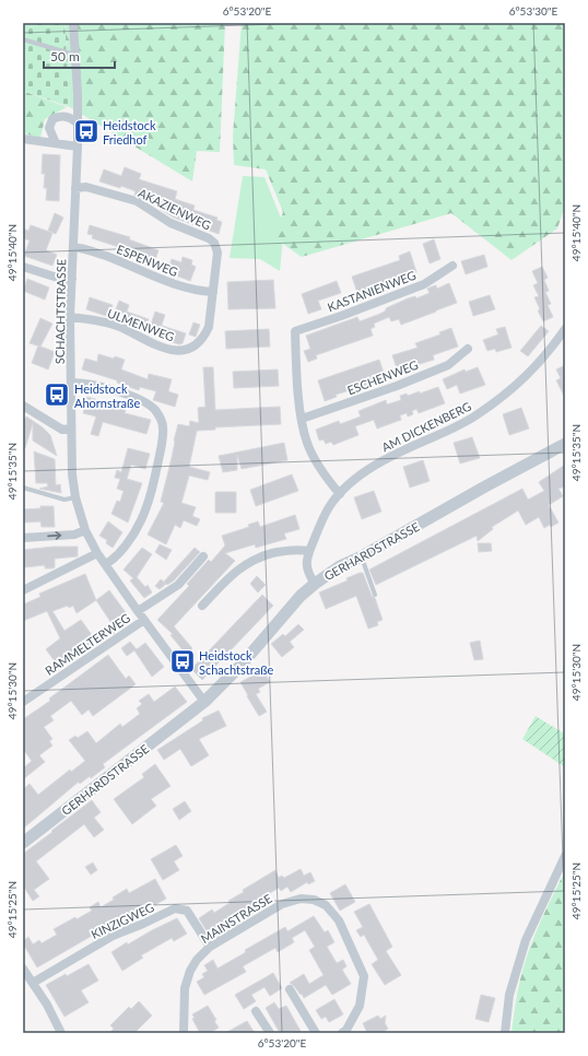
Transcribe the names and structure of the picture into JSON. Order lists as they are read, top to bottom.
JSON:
{
  "streets": {
    "street": [
      "AKAZIENWEG",
      "ESPENWEG",
      "KASTANIENWEG",
      "SCHACHTSTRASSE",
      "ULMENWEG",
      "ESCHENWEG",
      "AM DICKENBERG",
      "GERHARDSTRASSE",
      "RAMMELTERWEG",
      "MAINSTRASSE",
      "KINZIGWEG"
    ]
  },
  "crossings": [
    ["AKAZIENWEG", "ESPENWEG"],
    ["AKAZIENWEG", "SCHACHTSTRASSE"],
    ["AKAZIENWEG", "ULMENWEG"],
    ["ESPENWEG", "SCHACHTSTRASSE"],
    ["ESPENWEG", "ULMENWEG"],
    ["KASTANIENWEG", "ESCHENWEG"],
    ["SCHACHTSTRASSE", "ULMENWEG"],
    ["SCHACHTSTRASSE", "GERHARDSTRASSE"],
    ["SCHACHTSTRASSE", "RAMMELTERWEG"],
    ["AM DICKENBERG", "GERHARDSTRASSE"],
    ["MAINSTRASSE", "KINZIGWEG"]
  ],
  "places": {
    "bus stop": ["Heidstock Friedhof", "Heidstock Ahornstraße", "Heidstock Schachtstraße"]
  },
  "scale_bar": "50 m",
  "coordinates": [
    "6°53'20\"E",
    "6°53'30\"E",
    "49°15'40\"N",
    "49°15'35\"N",
    "49°15'30\"N",
    "49°15'25\"N"
  ]
}
